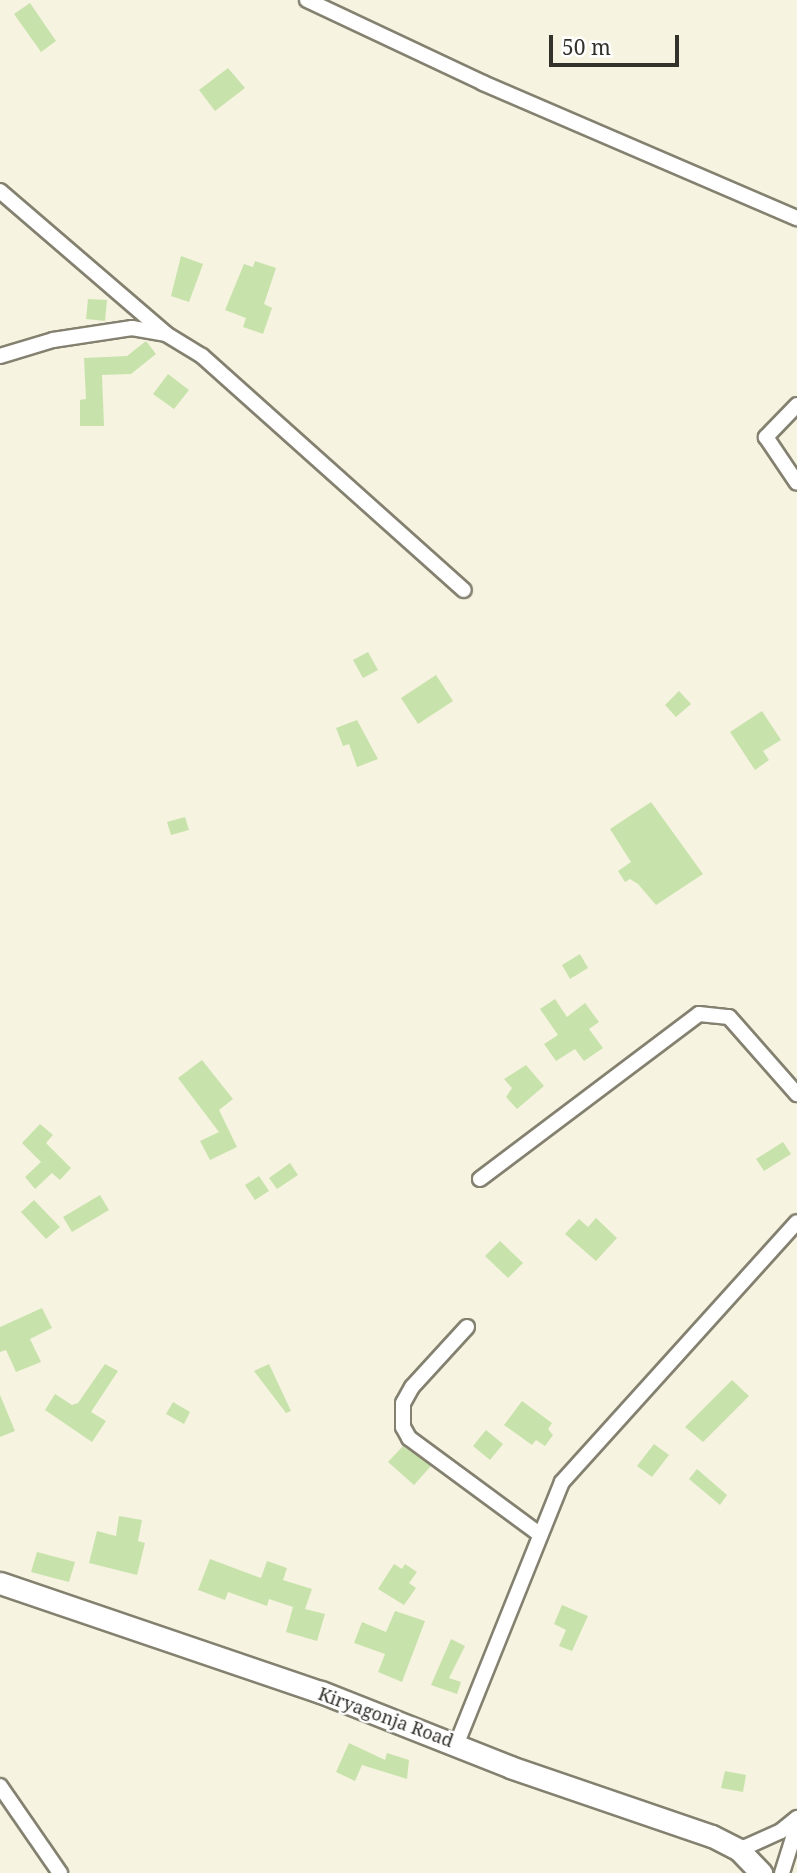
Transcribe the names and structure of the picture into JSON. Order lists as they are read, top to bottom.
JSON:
{
  "streets": {
    "street": ["Kiryagonja Road"]
  },
  "scale_bar": "50 m"
}
